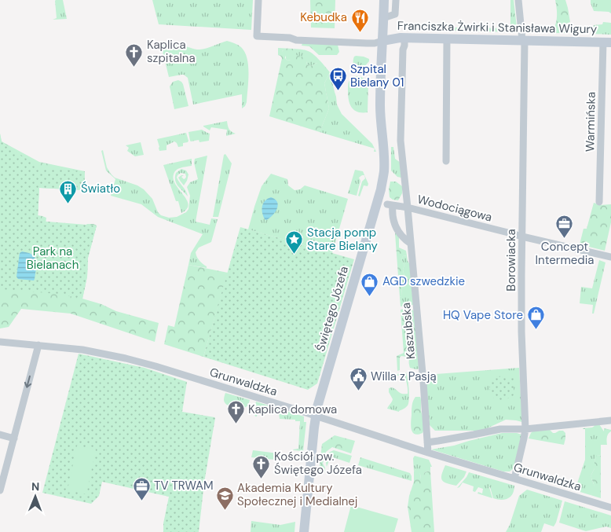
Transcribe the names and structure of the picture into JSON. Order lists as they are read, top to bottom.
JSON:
{
  "streets": {
    "street": [
      "Franciszka Żwirki i Stanisława Wigury",
      "Warmińska",
      "Wodociągowa",
      "Borowiacka",
      "Świętego Józefa",
      "Kaszubska",
      "Grunwaldzka"
    ]
  },
  "crossings": [
    ["Franciszka Żwirki i Stanisława Wigury", "Warmińska"],
    ["Franciszka Żwirki i Stanisława Wigury", "Borowiacka"],
    ["Franciszka Żwirki i Stanisława Wigury", "Świętego Józefa"],
    ["Franciszka Żwirki i Stanisława Wigury", "Kaszubska"],
    ["Wodociągowa", "Borowiacka"],
    ["Wodociągowa", "Kaszubska"],
    ["Borowiacka", "Grunwaldzka"],
    ["Świętego Józefa", "Grunwaldzka"],
    ["Kaszubska", "Grunwaldzka"]
  ],
  "parks": ["Park na Bielanach"],
  "places": {
    "restaurant": ["Kebudka"],
    "church": ["Kaplica szpitalna", "Kaplica domowa", "Kościół pw. Świętego Józefa"],
    "bus stop": ["Szpital Bielany 01"],
    "building": ["Światło"],
    "office": ["Concept Intermedia", "TV TRWAM"],
    "place": ["Stacja pomp Stare Bielany"],
    "shop": ["AGD szwedzkie", "HQ Vape Store"],
    "public building": ["Willa z Pasją"],
    "school or university": ["Akademia Kultury Społecznej i Medialnej"]
  },
  "north": "top"
}
